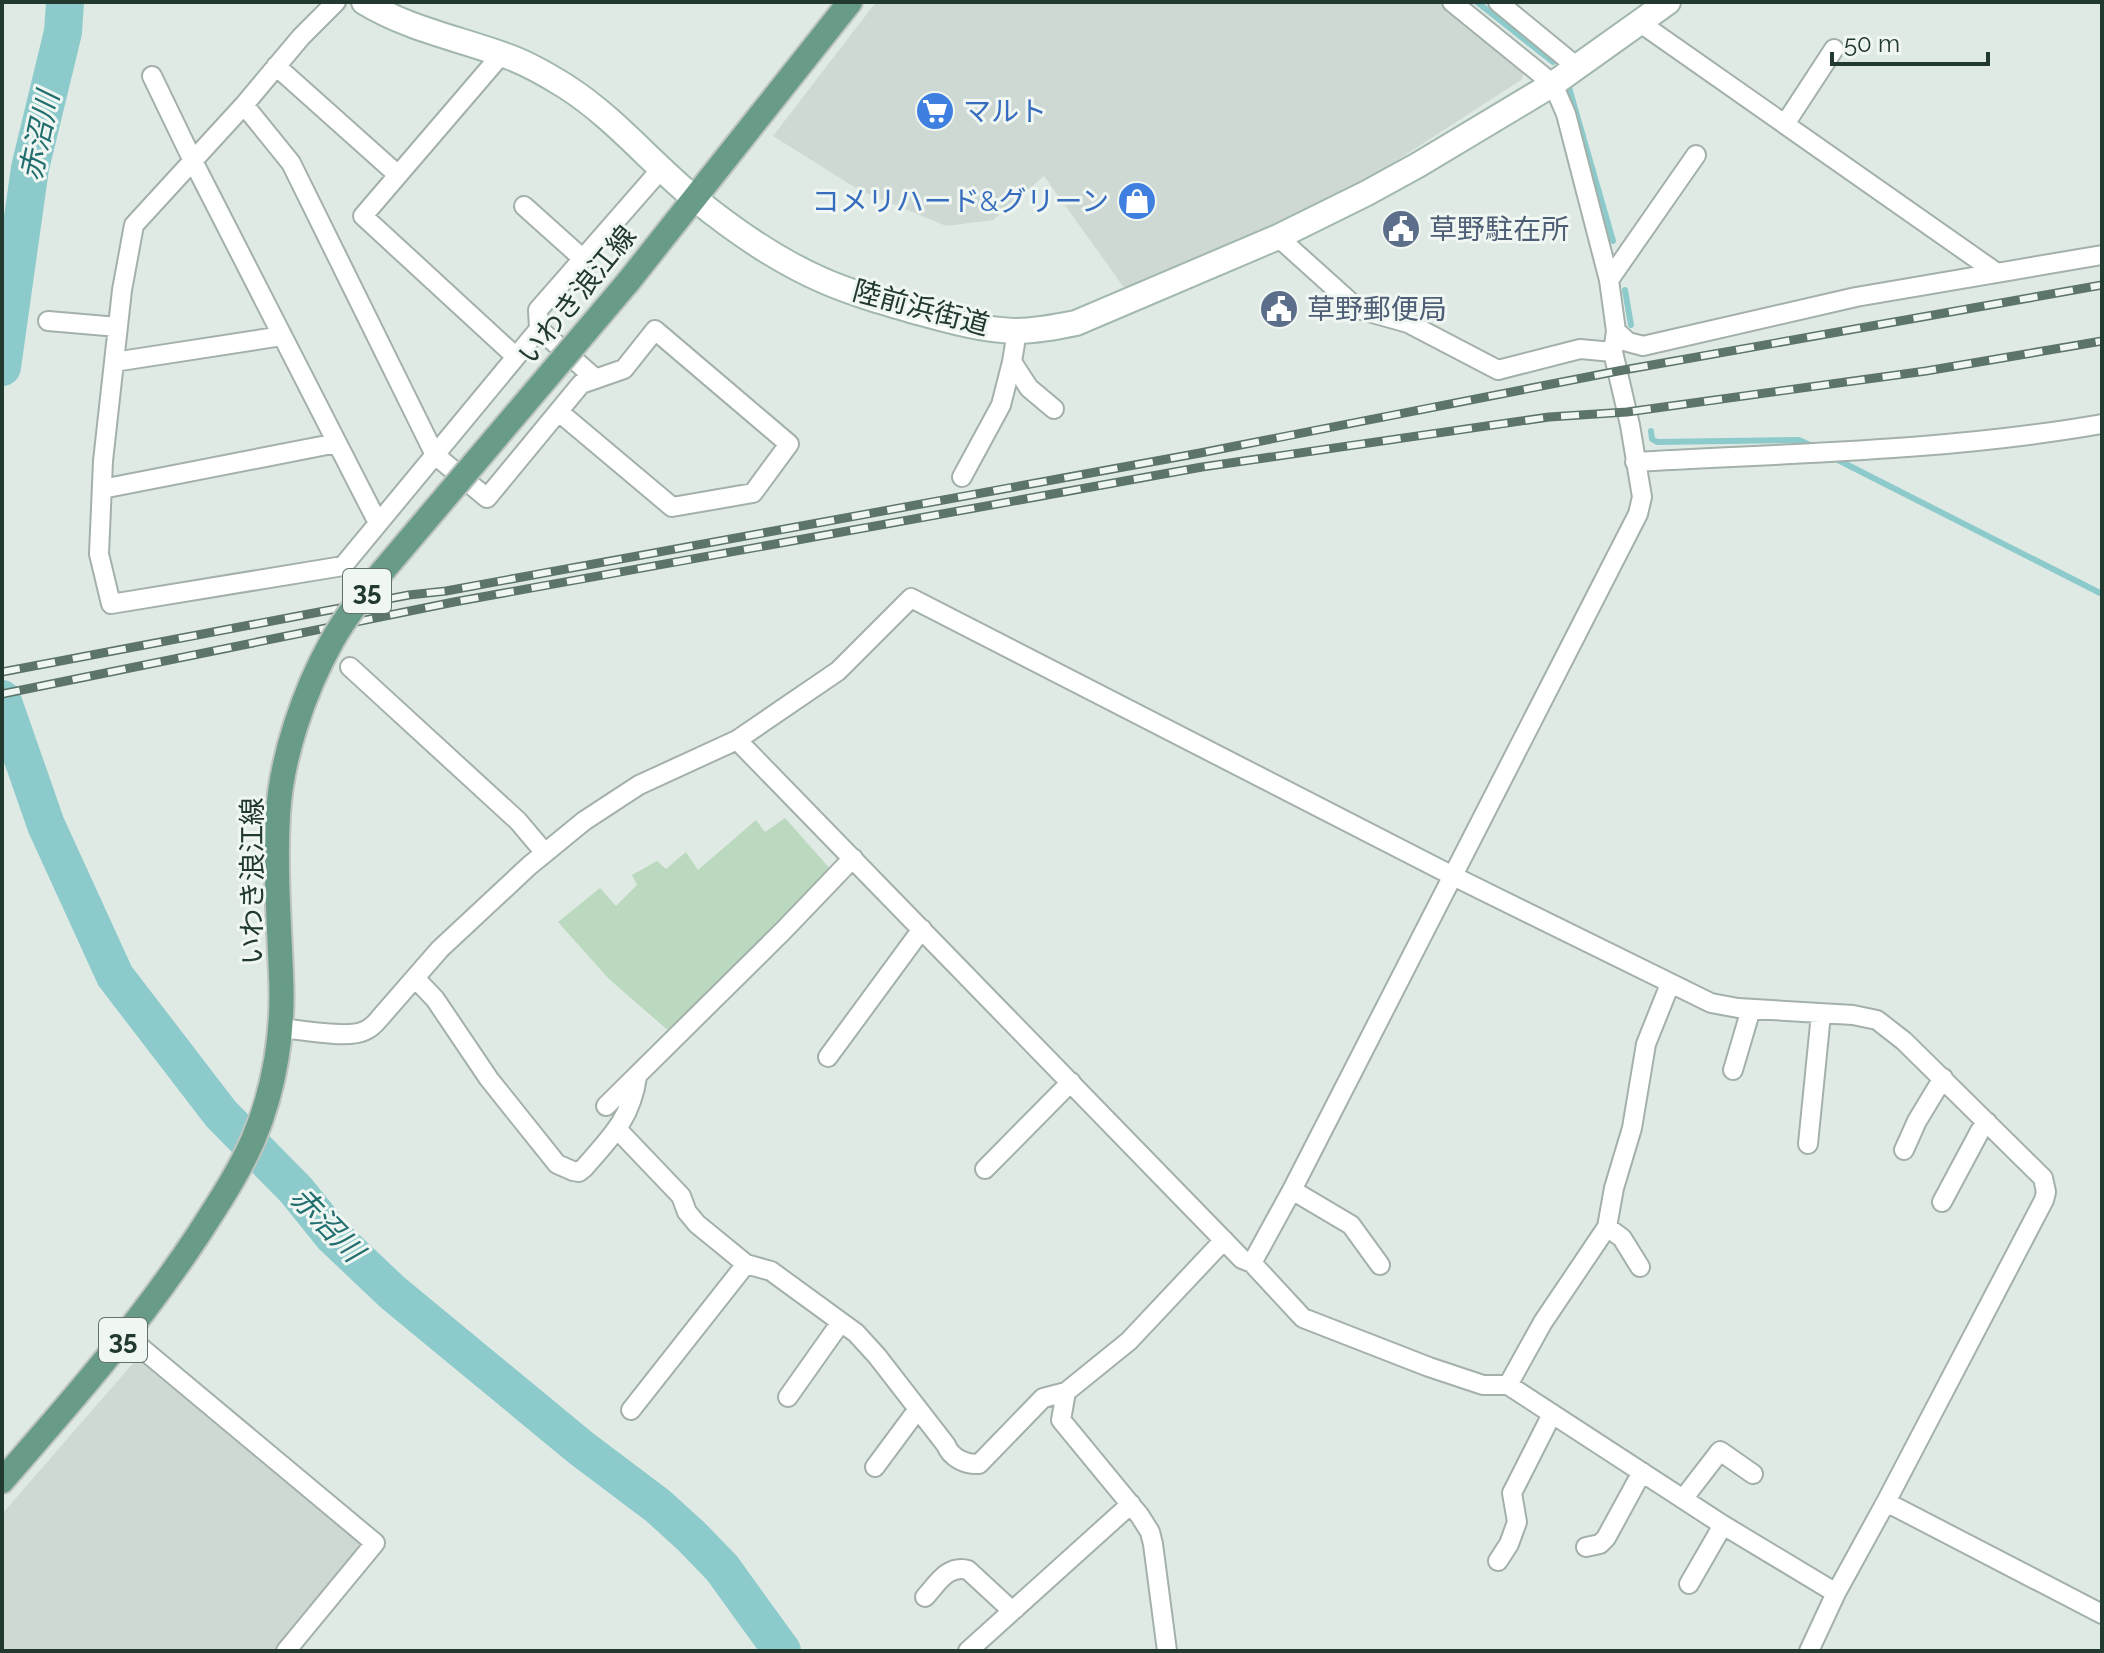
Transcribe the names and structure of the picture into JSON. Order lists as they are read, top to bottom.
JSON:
{
  "streets": {
    "main road": ["いわき浪江線", "35"],
    "street": ["陸前浜街道"]
  },
  "crossings": [
    ["いわき浪江線", "陸前浜街道"]
  ],
  "water": ["赤沼川"],
  "places": {
    "supermarket": ["マルト"],
    "shop": ["コメリハード&グリーン"],
    "public building": ["草野駐在所", "草野郵便局"]
  },
  "scale_bar": "50 m"
}
